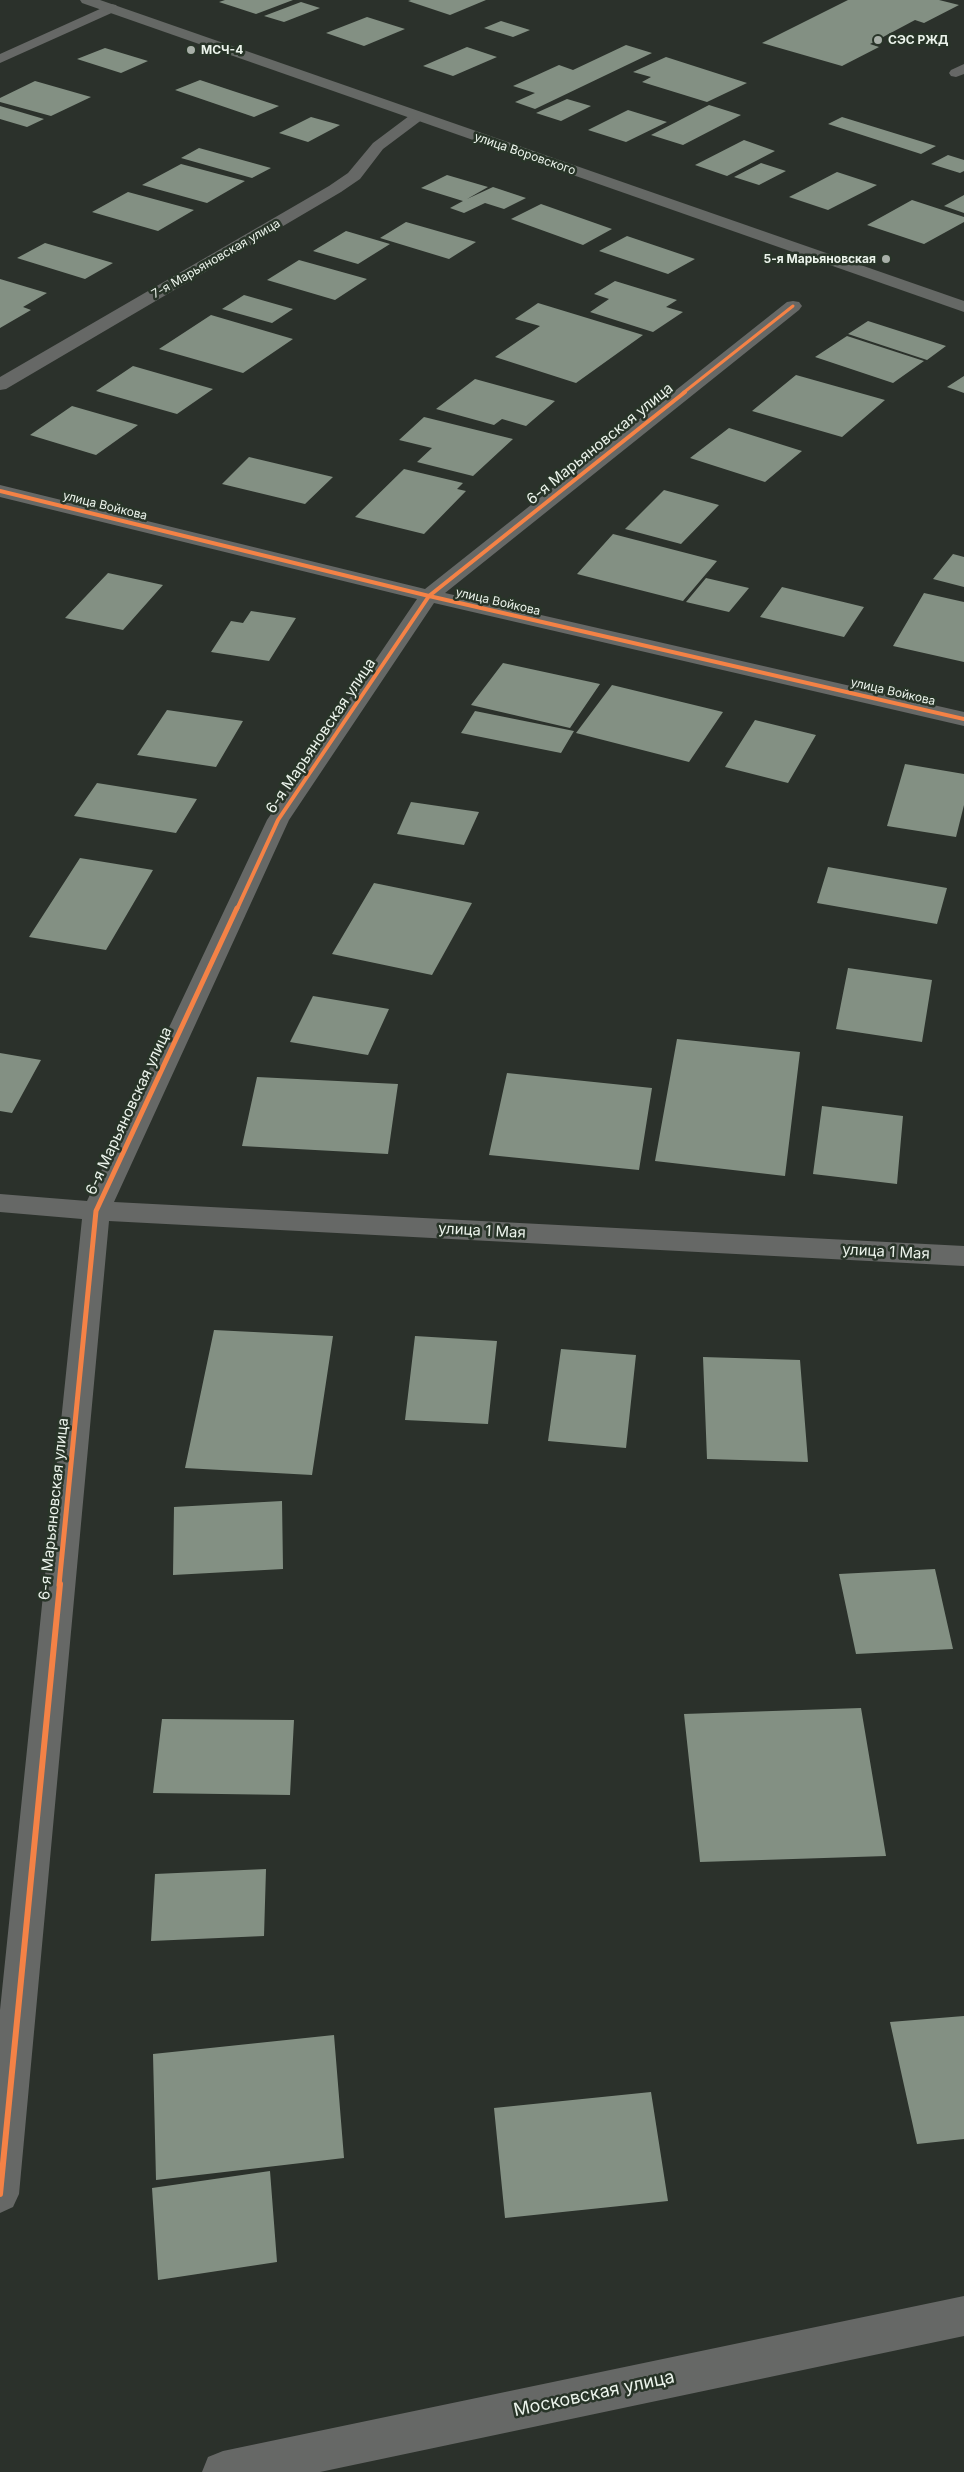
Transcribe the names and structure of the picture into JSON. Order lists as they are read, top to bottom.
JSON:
{
  "streets": {
    "main road": ["улица Воровского"],
    "street": [
      "7-я Марьяновская улица",
      "6-я Марьяновская улица",
      "улица Войкова",
      "улица 1 Мая",
      "Московская улица"
    ]
  },
  "crossings": [
    ["улица Воровского", "7-я Марьяновская улица"],
    ["6-я Марьяновская улица", "улица Войкова"],
    ["6-я Марьяновская улица", "улица 1 Мая"]
  ],
  "places": ["СЭС РЖД", "МСЧ-4", "5-я Марьяновская"]
}
